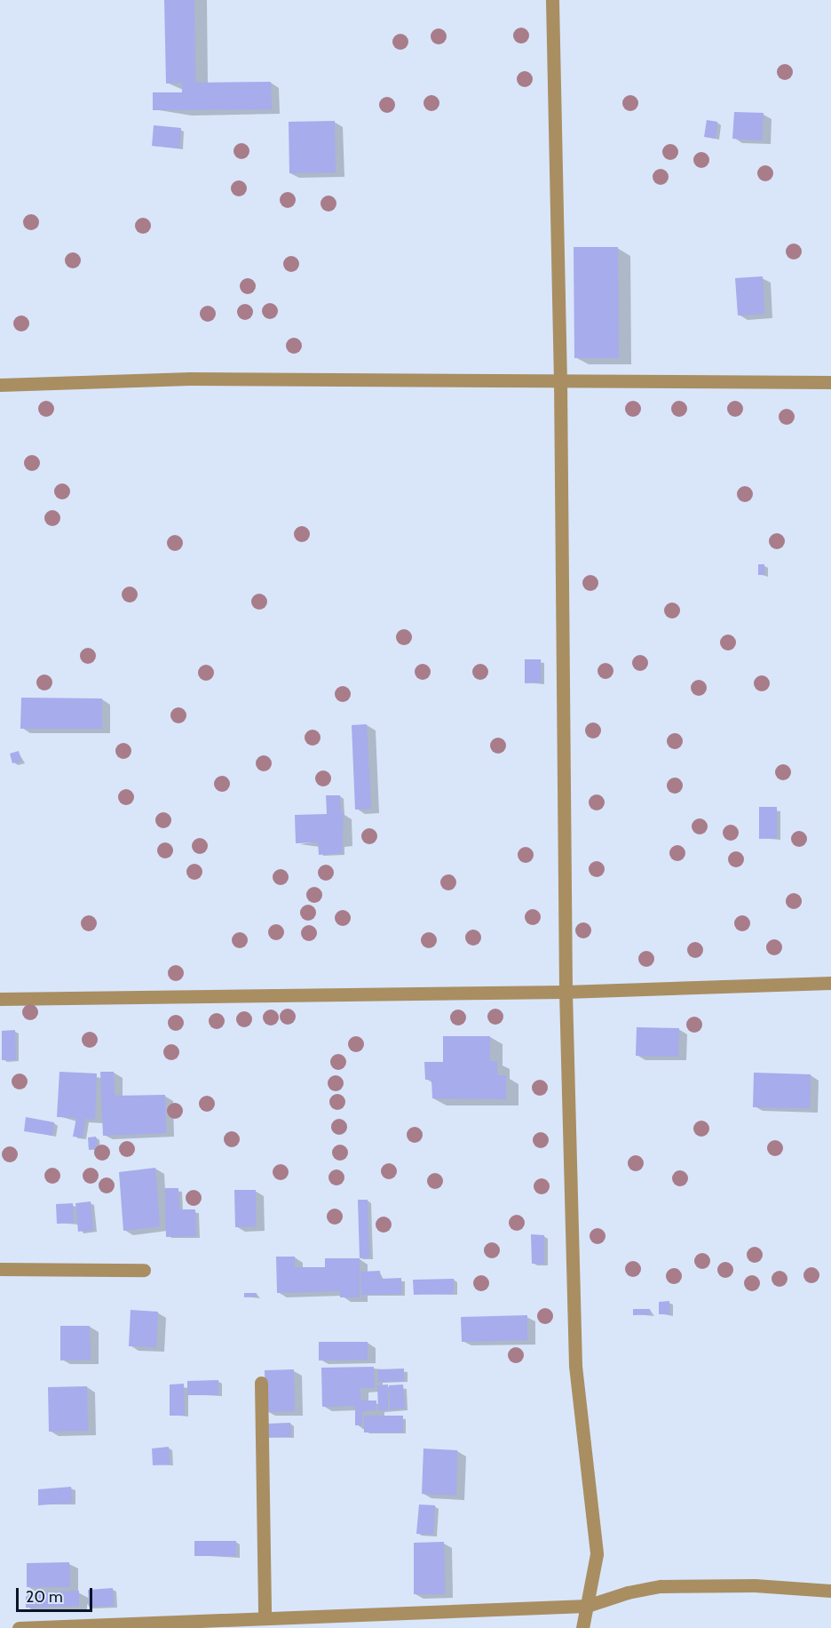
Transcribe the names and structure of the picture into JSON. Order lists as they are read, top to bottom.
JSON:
{
  "scale_bar": "20 m"
}
